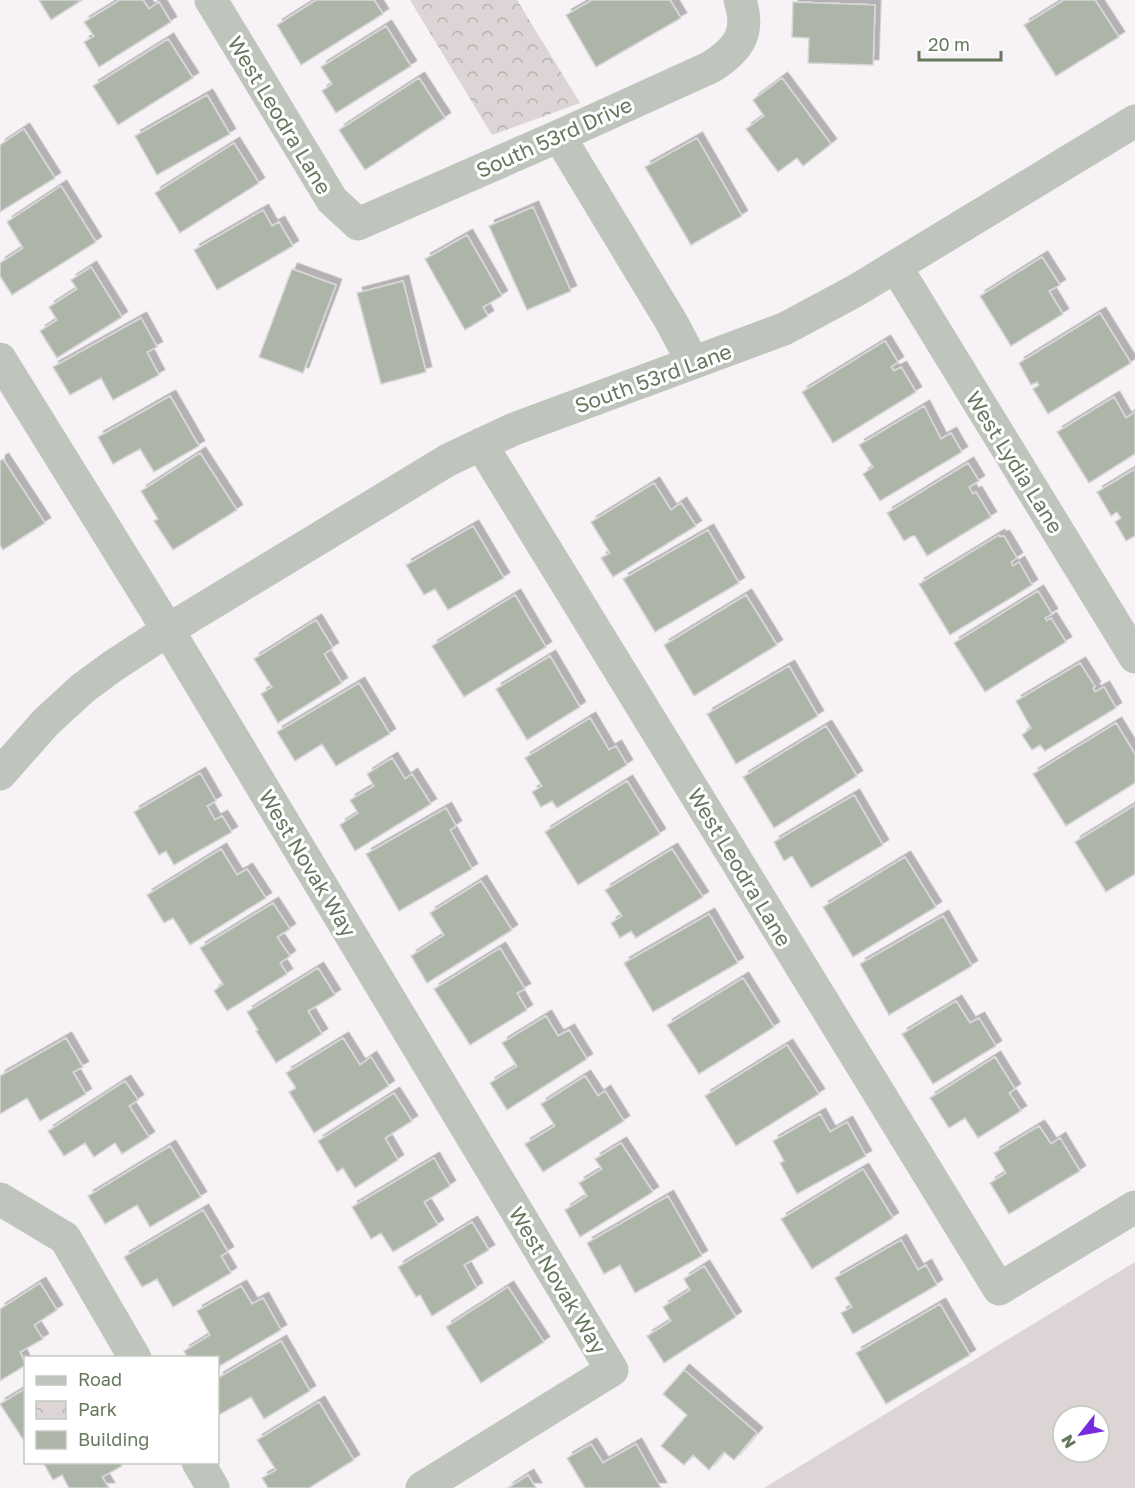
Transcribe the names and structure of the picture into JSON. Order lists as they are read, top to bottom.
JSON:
{
  "streets": {
    "street": [
      "West Leodra Lane",
      "South 53rd Drive",
      "South 53rd Lane",
      "West Lydia Lane",
      "West Novak Way"
    ]
  },
  "crossings": [
    ["West Leodra Lane", "South 53rd Drive"],
    ["West Leodra Lane", "South 53rd Lane"],
    ["South 53rd Lane", "West Lydia Lane"],
    ["South 53rd Lane", "West Novak Way"]
  ],
  "legend": ["Road", "Park", "Building"],
  "scale_bar": "20 m",
  "north": "bottom left"
}
